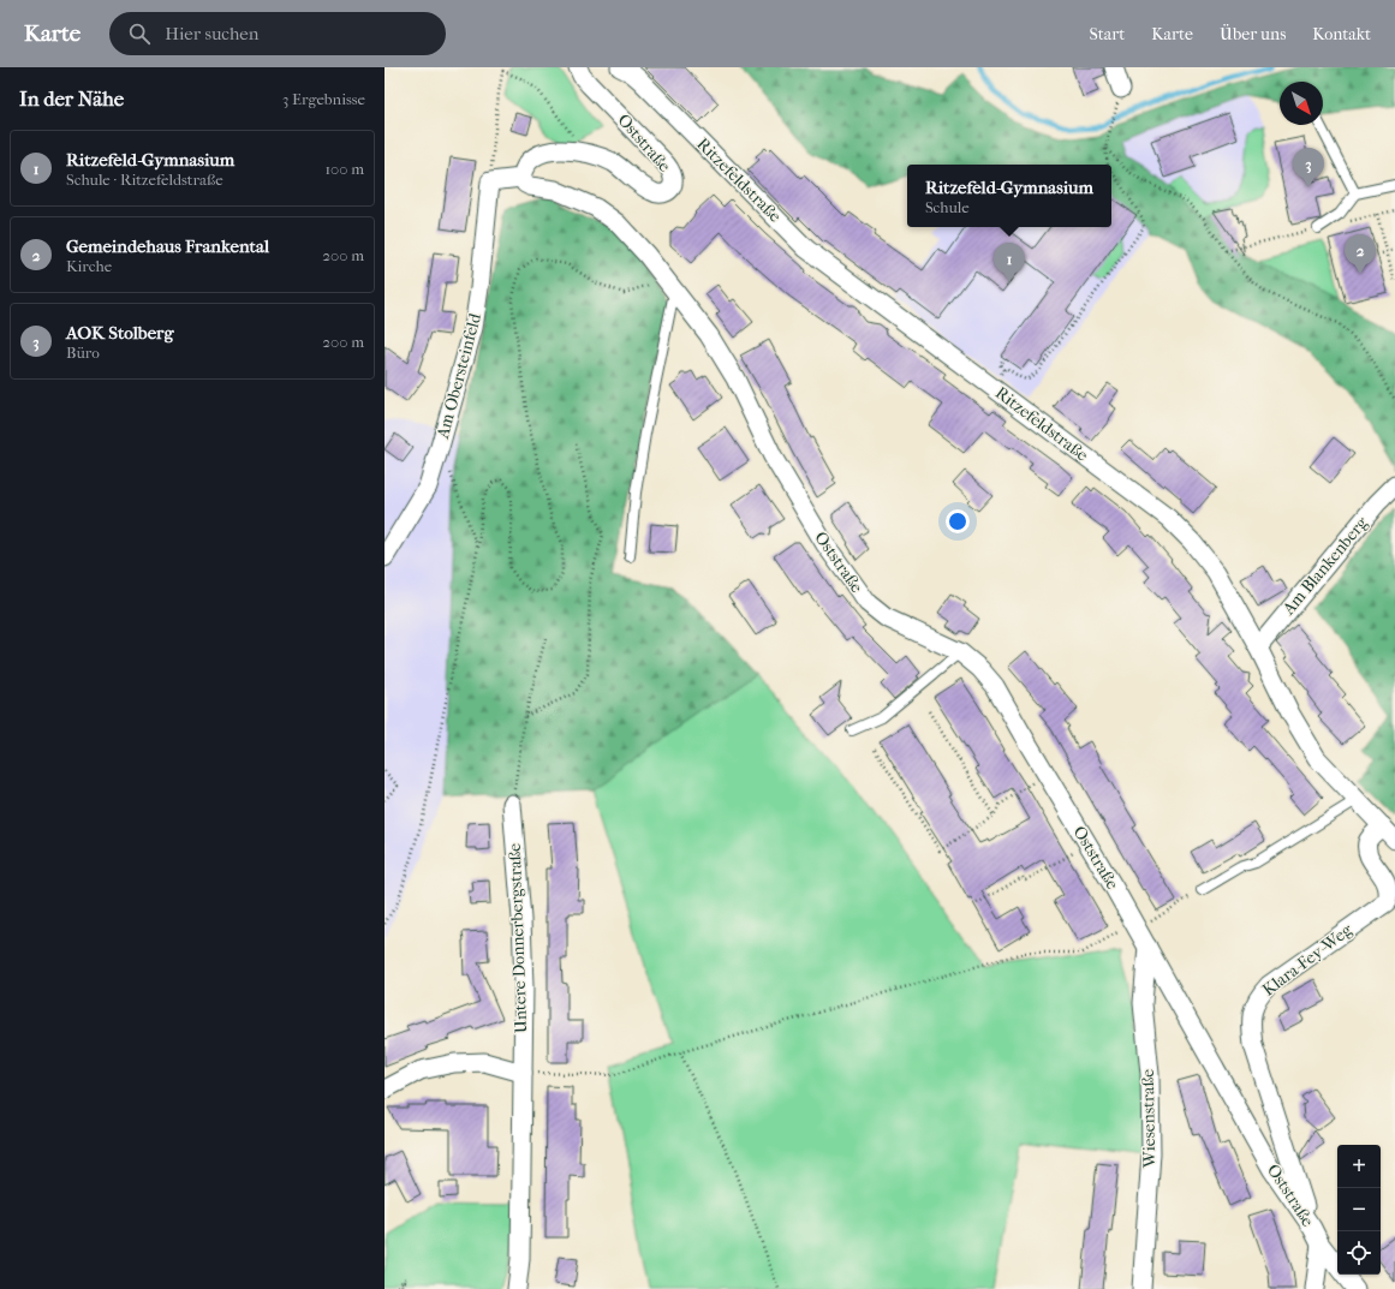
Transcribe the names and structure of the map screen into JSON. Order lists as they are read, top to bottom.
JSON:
{
  "streets": {
    "street": [
      "Oststraße",
      "Ritzefeldstraße",
      "Am Obersteinfeld",
      "Am Blankenberg",
      "Untere Donnerbergstraße",
      "Klara-Fey-Weg",
      "Wiesenstraße"
    ]
  },
  "crossings": [
    ["Oststraße", "Klara-Fey-Weg"],
    ["Oststraße", "Wiesenstraße"],
    ["Ritzefeldstraße", "Am Blankenberg"],
    ["Ritzefeldstraße", "Klara-Fey-Weg"]
  ],
  "north": "bottom right",
  "page": {
    "header": "Karte",
    "search": "Hier suchen",
    "nav": [
      "Start",
      "Karte",
      "Über uns",
      "Kontakt"
    ],
    "heading": ["In der Nähe", "3 Ergebnisse"],
    "list": [
      {
        "mark": "1",
        "name": "Ritzefeld-Gymnasium",
        "note": "Schule · Ritzefeldstraße",
        "value": "100 m"
      },
      {
        "mark": "2",
        "name": "Gemeindehaus Frankental",
        "note": "Kirche",
        "value": "200 m"
      },
      {
        "mark": "3",
        "name": "AOK Stolberg",
        "note": "Büro",
        "value": "200 m"
      }
    ],
    "pins": ["3", "2", "1"],
    "popup": ["Ritzefeld-Gymnasium", "Schule"],
    "map_buttons": ["+", "−"]
  }
}
